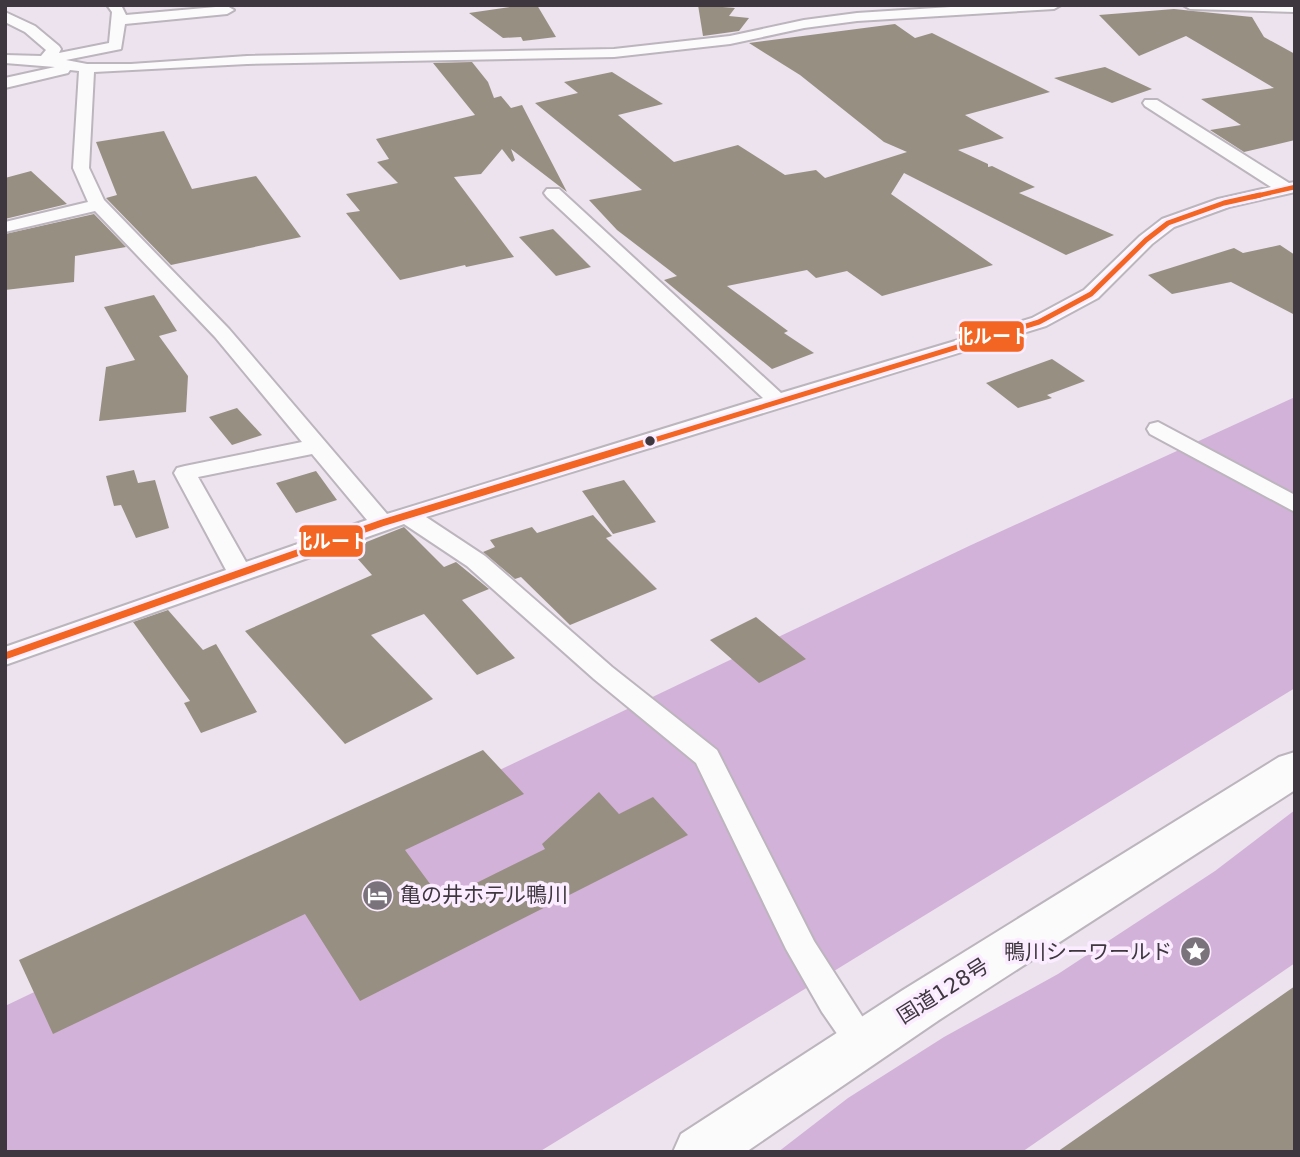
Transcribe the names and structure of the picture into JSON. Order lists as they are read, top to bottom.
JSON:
{
  "streets": {
    "highway": ["国道128号"]
  },
  "places": {
    "hotel": ["亀の井ホテル鴨川"],
    "place": ["鴨川シーワールド"]
  },
  "lines": ["transit line 北ルート"]
}
